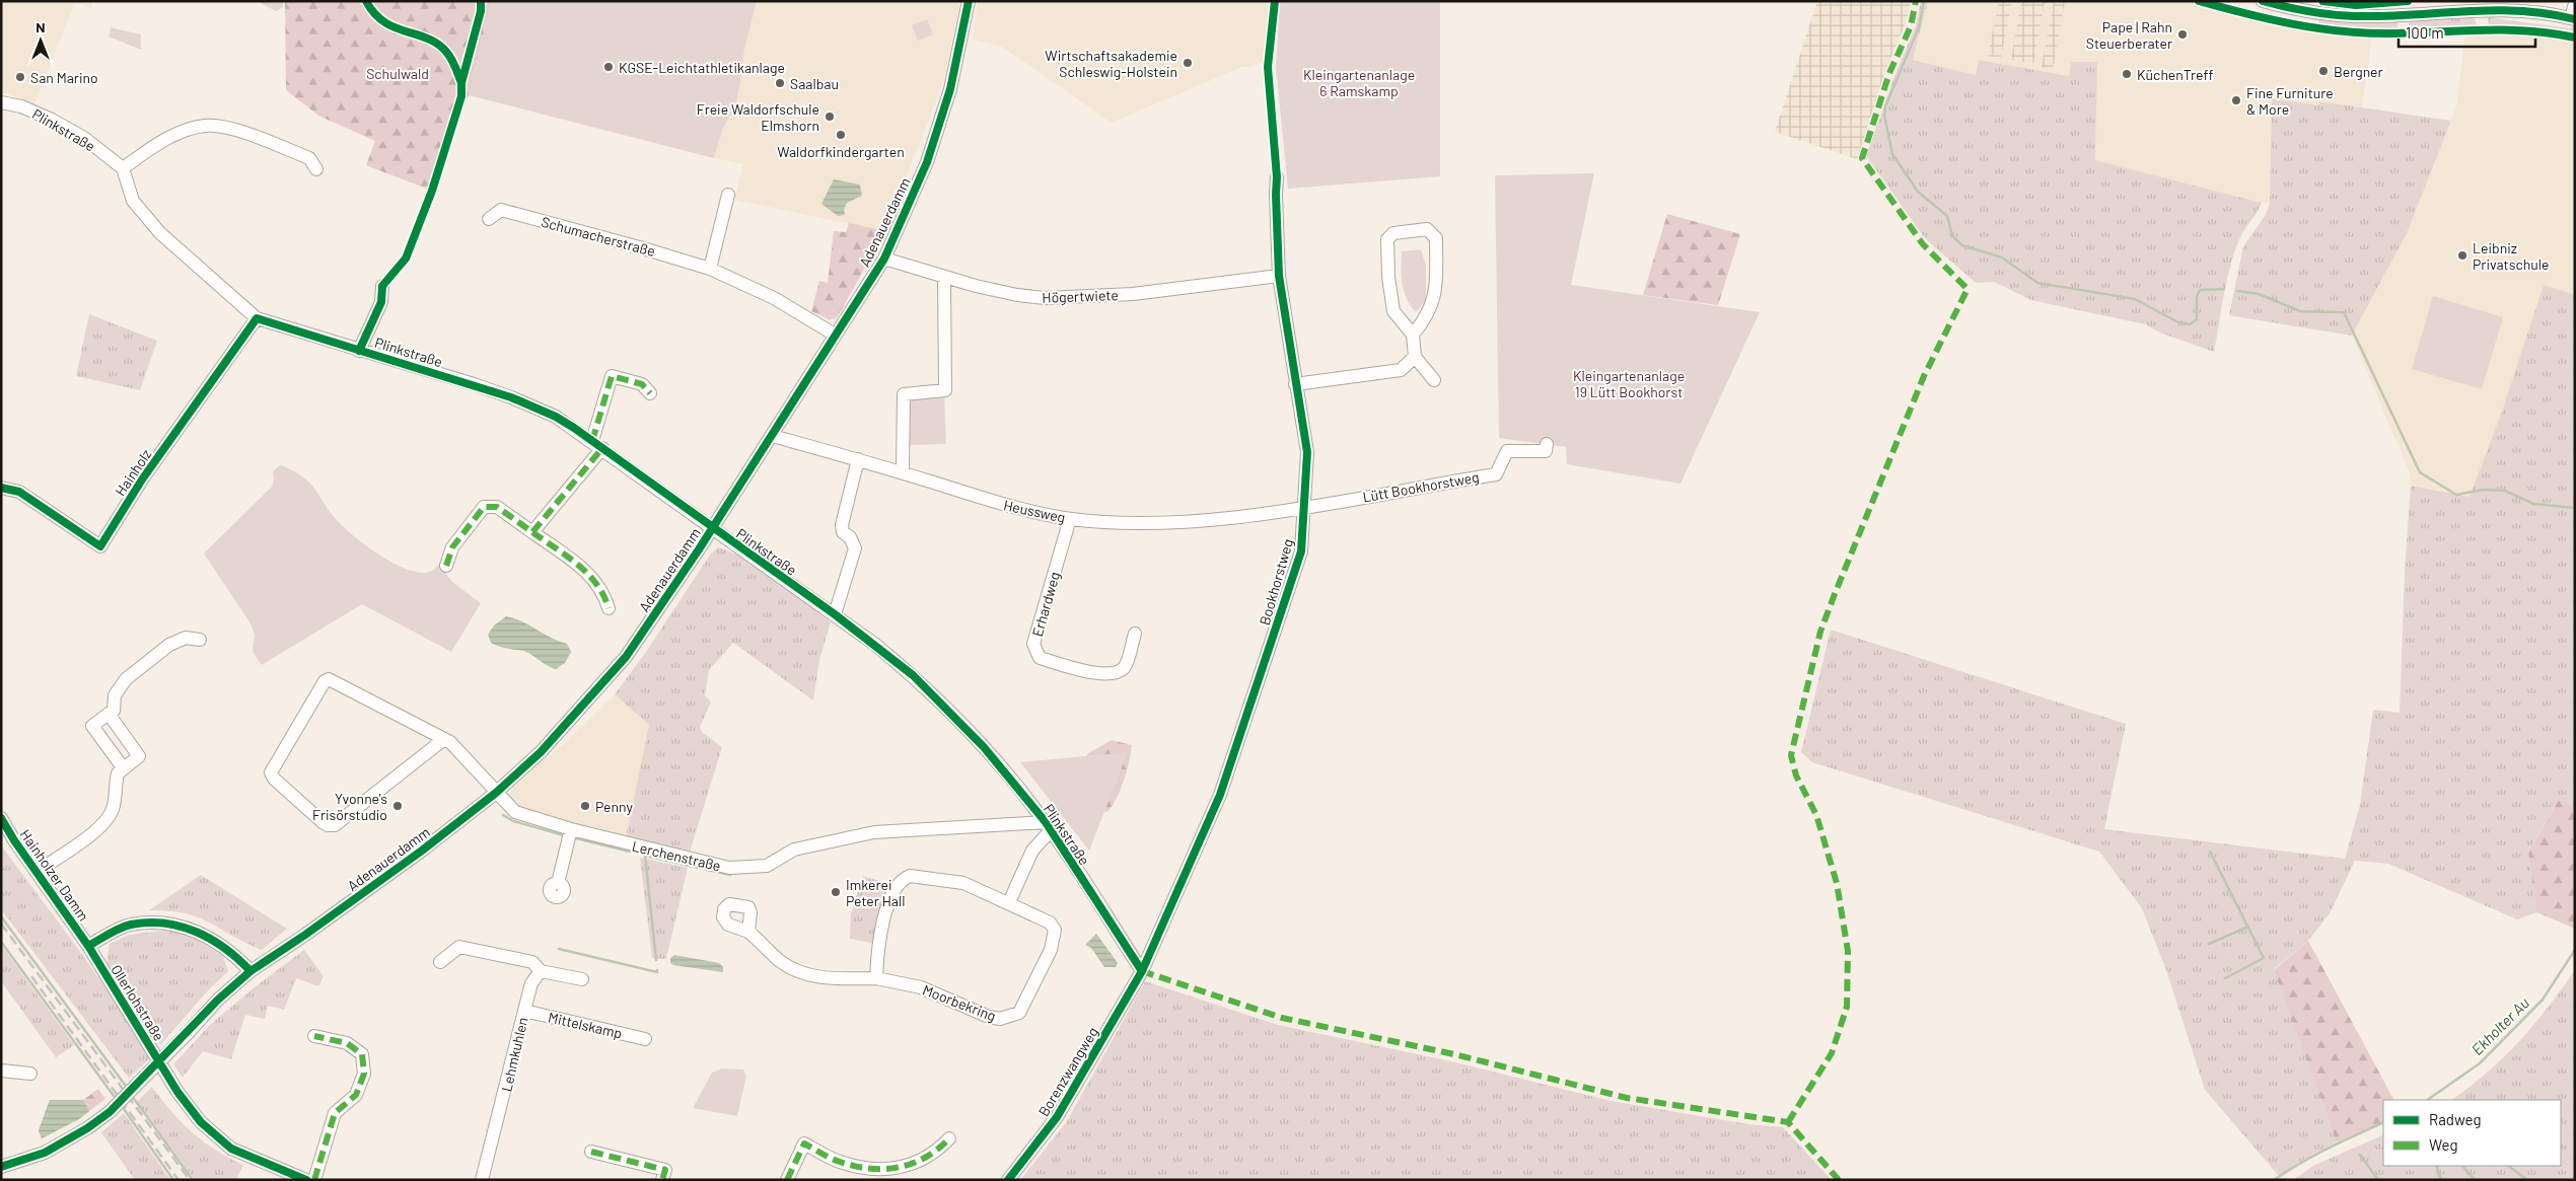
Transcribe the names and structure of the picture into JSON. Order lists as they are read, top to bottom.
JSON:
{
  "streets": {
    "street": [
      "Plinkstraße",
      "Adenauerdamm",
      "Schumacherstraße",
      "Högertwiete",
      "Hainholz",
      "Lütt Bookhorstweg",
      "Heussweg",
      "Bookhorstweg",
      "Erhardweg",
      "Lerchenstraße",
      "Hainholzer Damm",
      "Ollerlohstraße",
      "Moorbekring",
      "Mittelskamp",
      "Lehmkuhlen",
      "Borenzwangweg"
    ]
  },
  "crossings": [
    ["Plinkstraße", "Adenauerdamm"],
    ["Plinkstraße", "Hainholz"],
    ["Plinkstraße", "Bookhorstweg"],
    ["Plinkstraße", "Lerchenstraße"],
    ["Plinkstraße", "Borenzwangweg"],
    ["Adenauerdamm", "Schumacherstraße"],
    ["Adenauerdamm", "Högertwiete"],
    ["Adenauerdamm", "Heussweg"],
    ["Adenauerdamm", "Lerchenstraße"],
    ["Högertwiete", "Bookhorstweg"],
    ["Lütt Bookhorstweg", "Heussweg"],
    ["Lütt Bookhorstweg", "Bookhorstweg"],
    ["Heussweg", "Bookhorstweg"],
    ["Heussweg", "Erhardweg"],
    ["Bookhorstweg", "Borenzwangweg"],
    ["Hainholzer Damm", "Ollerlohstraße"],
    ["Mittelskamp", "Lehmkuhlen"]
  ],
  "water": ["Ekholter Au"],
  "parks": ["Schulwald", "Kleingartenanlage 6 Ramskamp", "Kleingartenanlage 19 Lütt Bookhorst"],
  "places": [
    "Pape | Rahn Steuerberater",
    "Wirtschaftsakademie Schleswig-Holstein",
    "KGSE-Leichtathletikanlage",
    "Bergner",
    "KüchenTreff",
    "San Marino",
    "Saalbau",
    "Fine Furniture & More",
    "Freie Waldorfschule Elmshorn",
    "Waldorfkindergarten",
    "Leibniz Privatschule",
    "Yvonne's Frisörstudio",
    "Penny",
    "Imkerei Peter Hall"
  ],
  "legend": ["Radweg", "Weg"],
  "scale_bar": "100 m",
  "north": "top"
}
